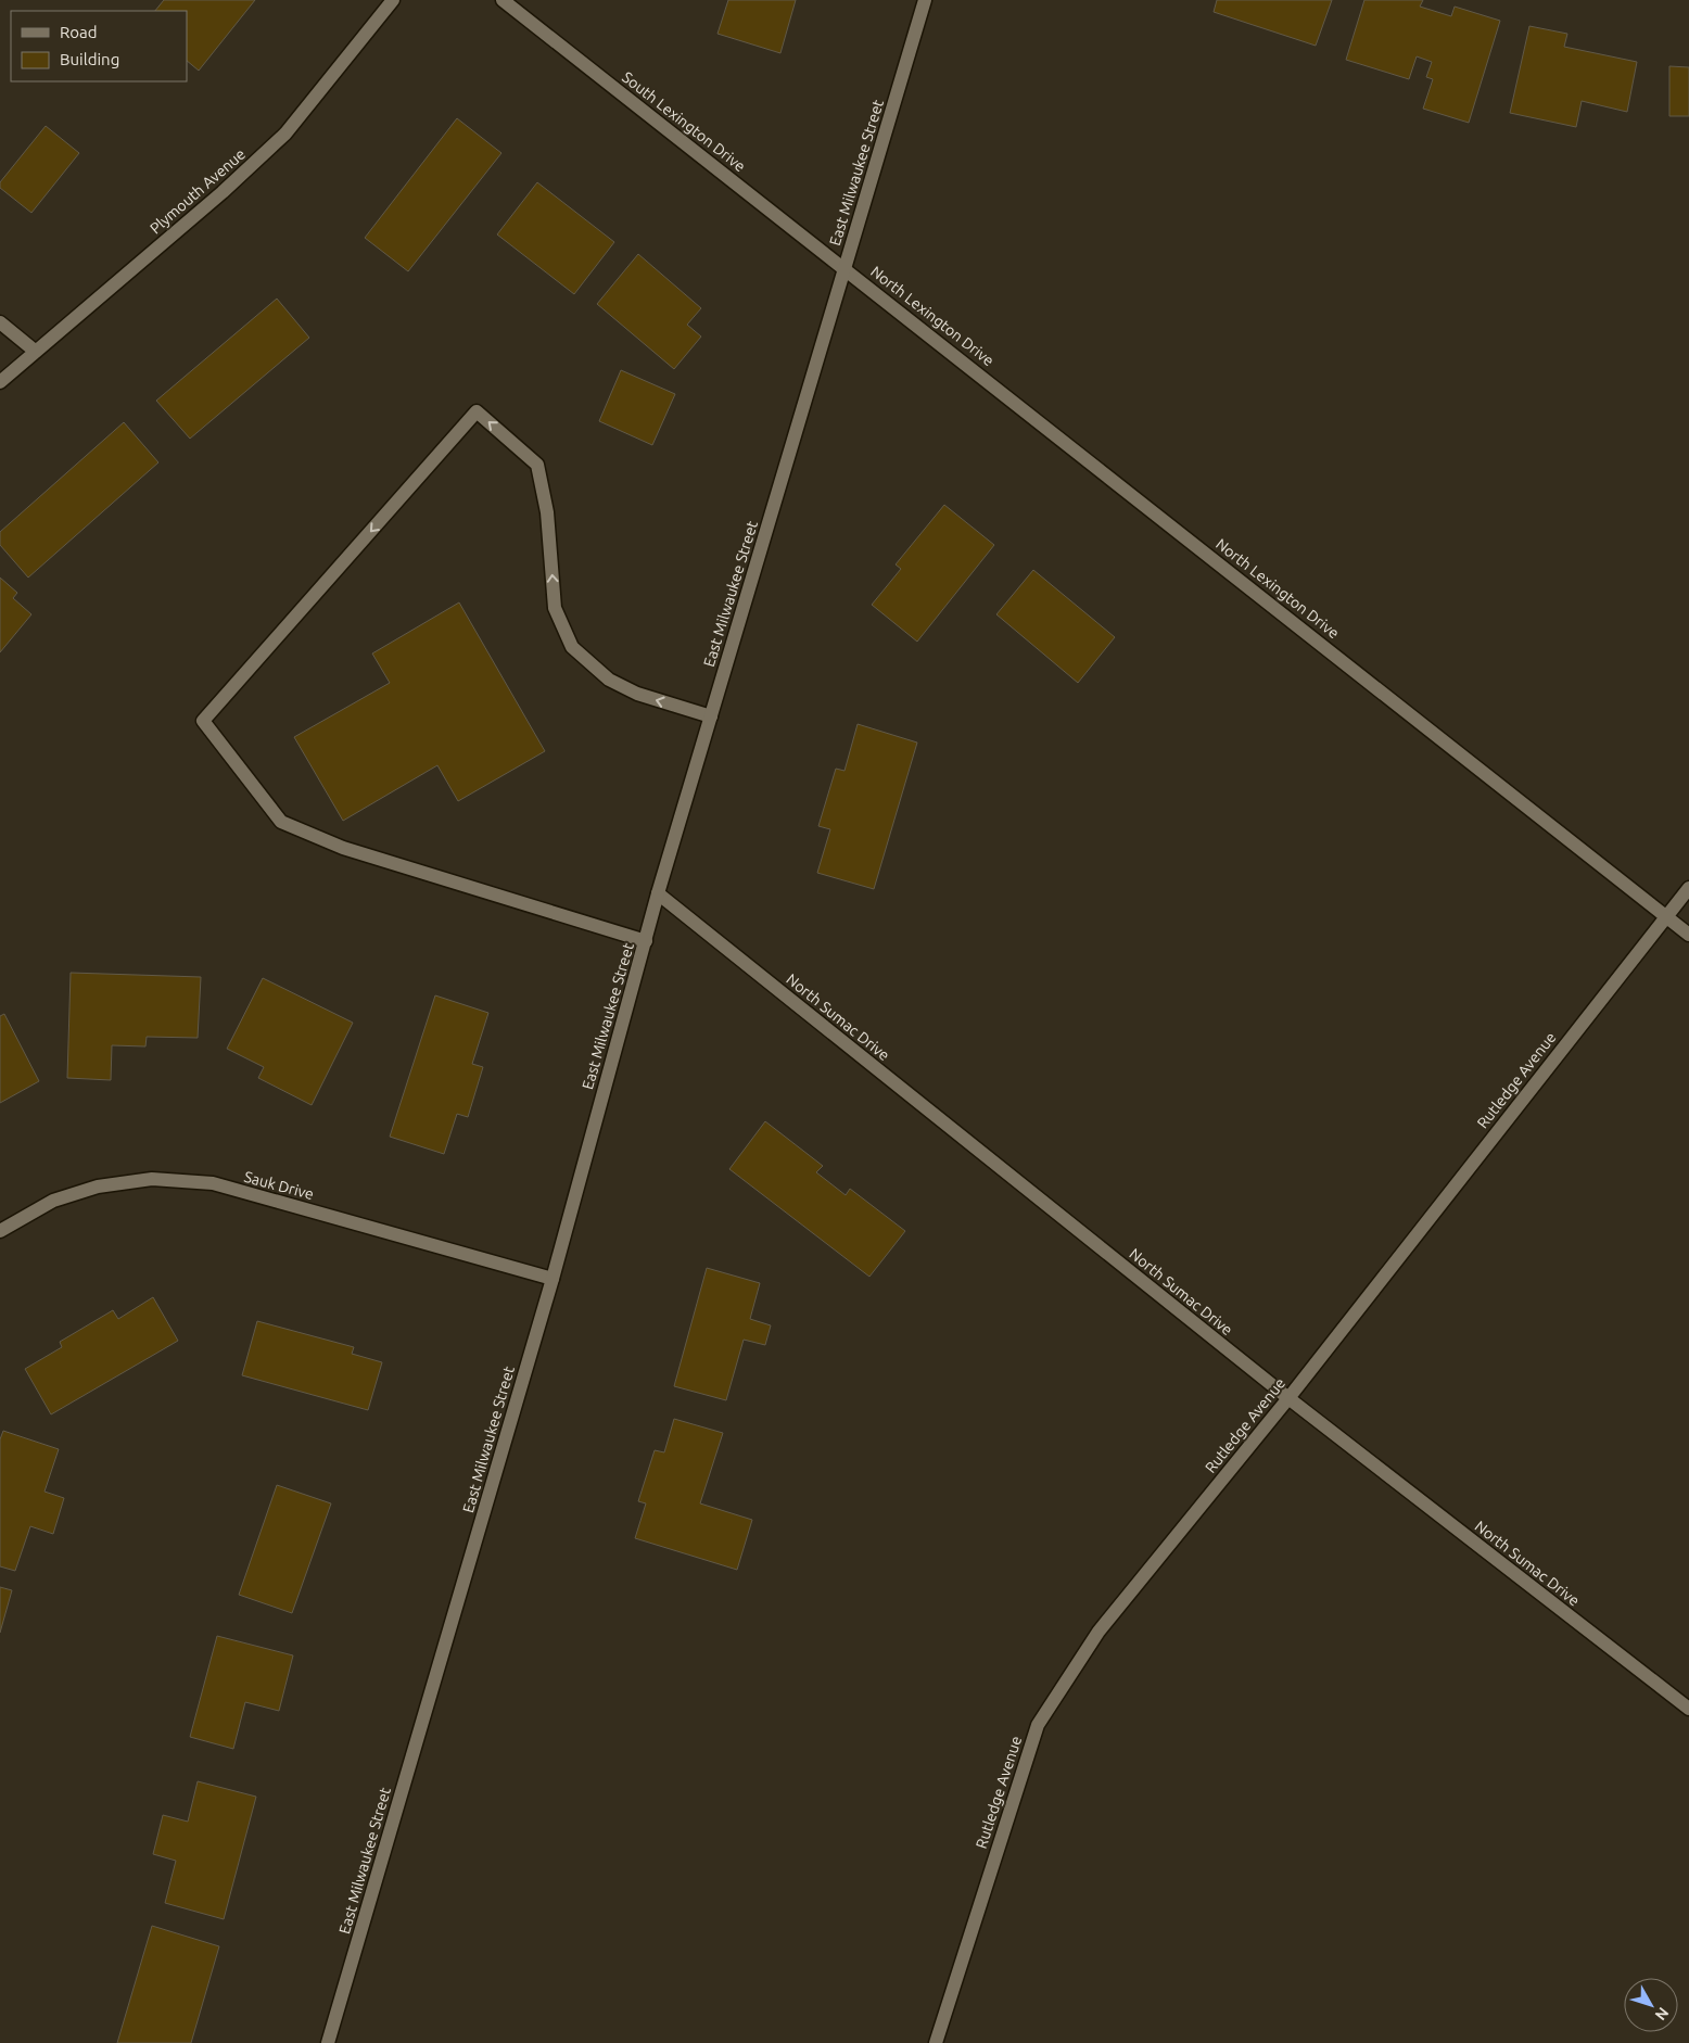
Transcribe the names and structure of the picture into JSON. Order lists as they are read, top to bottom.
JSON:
{
  "streets": {
    "street": [
      "South Lexington Drive",
      "East Milwaukee Street",
      "Plymouth Avenue",
      "North Lexington Drive",
      "North Sumac Drive",
      "Rutledge Avenue",
      "Sauk Drive"
    ]
  },
  "crossings": [
    ["South Lexington Drive", "East Milwaukee Street"],
    ["South Lexington Drive", "North Lexington Drive"],
    ["East Milwaukee Street", "North Lexington Drive"],
    ["East Milwaukee Street", "North Sumac Drive"],
    ["East Milwaukee Street", "Sauk Drive"],
    ["North Lexington Drive", "Rutledge Avenue"],
    ["North Sumac Drive", "Rutledge Avenue"]
  ],
  "legend": ["Road", "Building"],
  "north": "bottom right"
}
